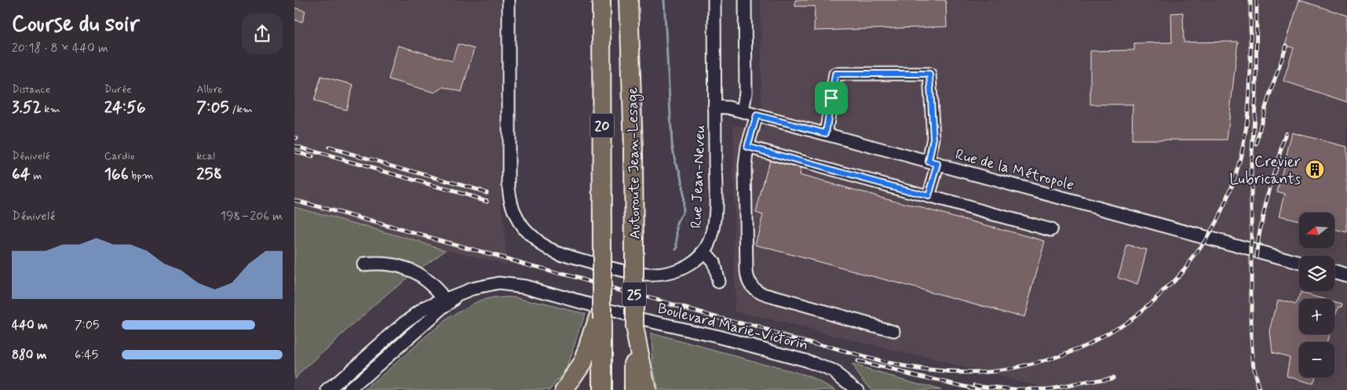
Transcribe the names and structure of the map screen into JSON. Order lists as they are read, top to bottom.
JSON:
{
  "streets": {
    "highway": ["20", "Autoroute Jean-Lesage", "25"],
    "street": ["Rue de la Métropole", "Rue Jean-Neveu", "Boulevard Marie-Victorin"]
  },
  "crossings": [
    ["Autoroute Jean-Lesage", "25"],
    ["Rue de la Métropole", "Rue Jean-Neveu"]
  ],
  "places": {
    "building": ["Crevier Lubricants"]
  },
  "north": "left",
  "page": {
    "heading": ["Course du soir", "20:18 · 8 × 440 m"],
    "stats": [
      ["Distance", "3.52 km"],
      ["Durée", "24:56"],
      ["Allure", "7:05 /km"],
      ["Dénivelé", "64 m"],
      ["Cardio", "166 bpm"],
      ["kcal", "258"]
    ],
    "chart": ["Dénivelé", "198–206 m"],
    "map_buttons": ["+", "−"],
    "list": [
      {
        "name": "440 m",
        "note": "7:05"
      },
      {
        "name": "880 m",
        "note": "6:45"
      }
    ]
  }
}
